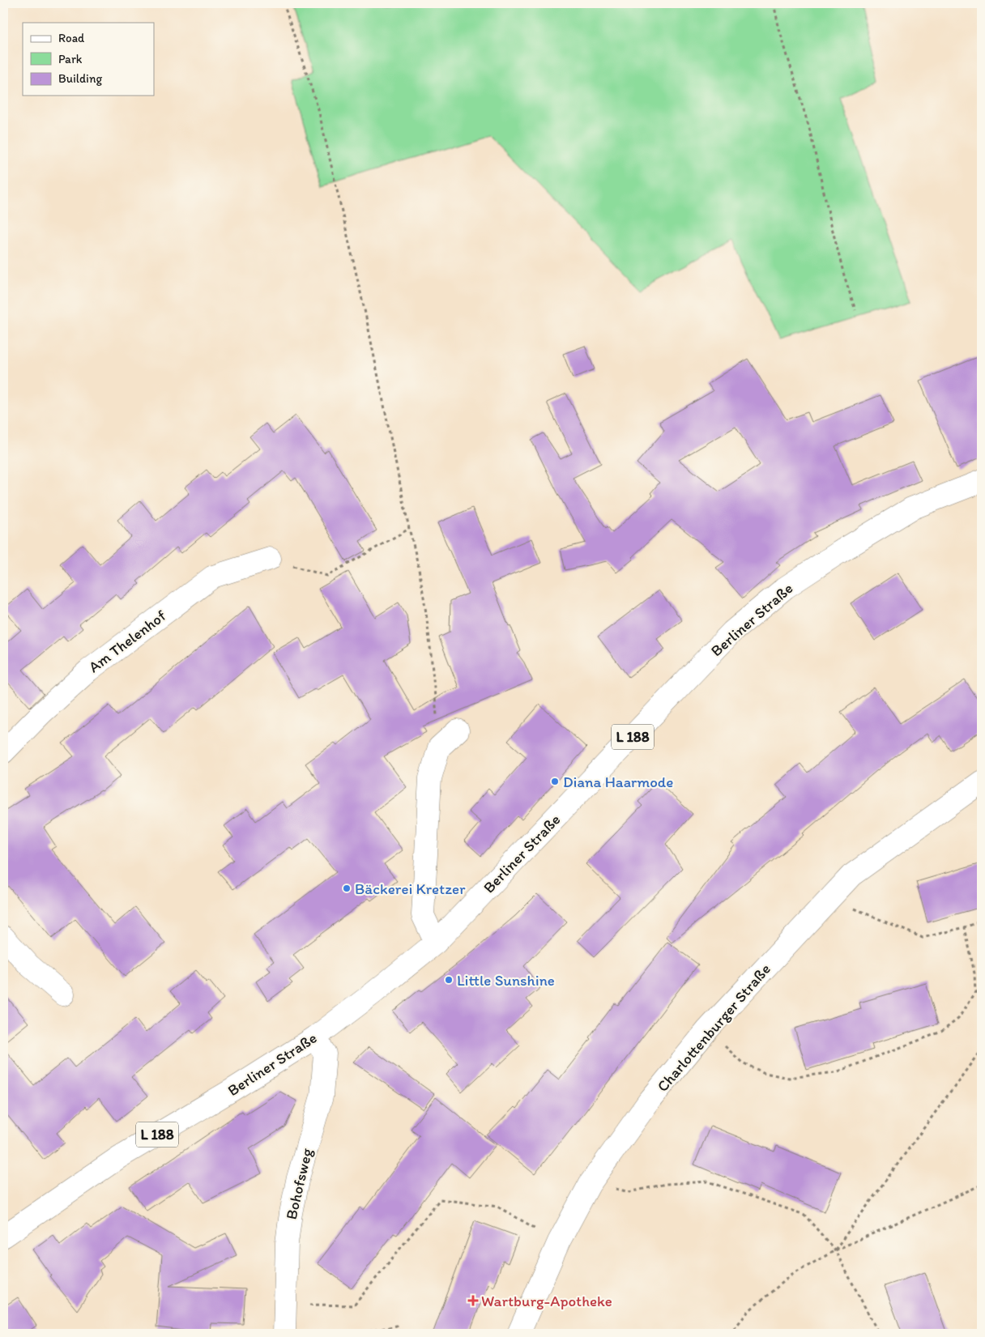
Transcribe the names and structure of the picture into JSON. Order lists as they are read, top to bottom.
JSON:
{
  "streets": {
    "street": [
      "Berliner Straße",
      "Am Thelenhof",
      "L 188",
      "Charlottenburger Straße",
      "Bohofsweg"
    ]
  },
  "crossings": [
    ["Berliner Straße", "Bohofsweg"]
  ],
  "places": {
    "other": ["Diana Haarmode", "Bäckerei Kretzer", "Little Sunshine"],
    "health": ["Wartburg-Apotheke"]
  },
  "legend": ["Road", "Park", "Building"]
}
